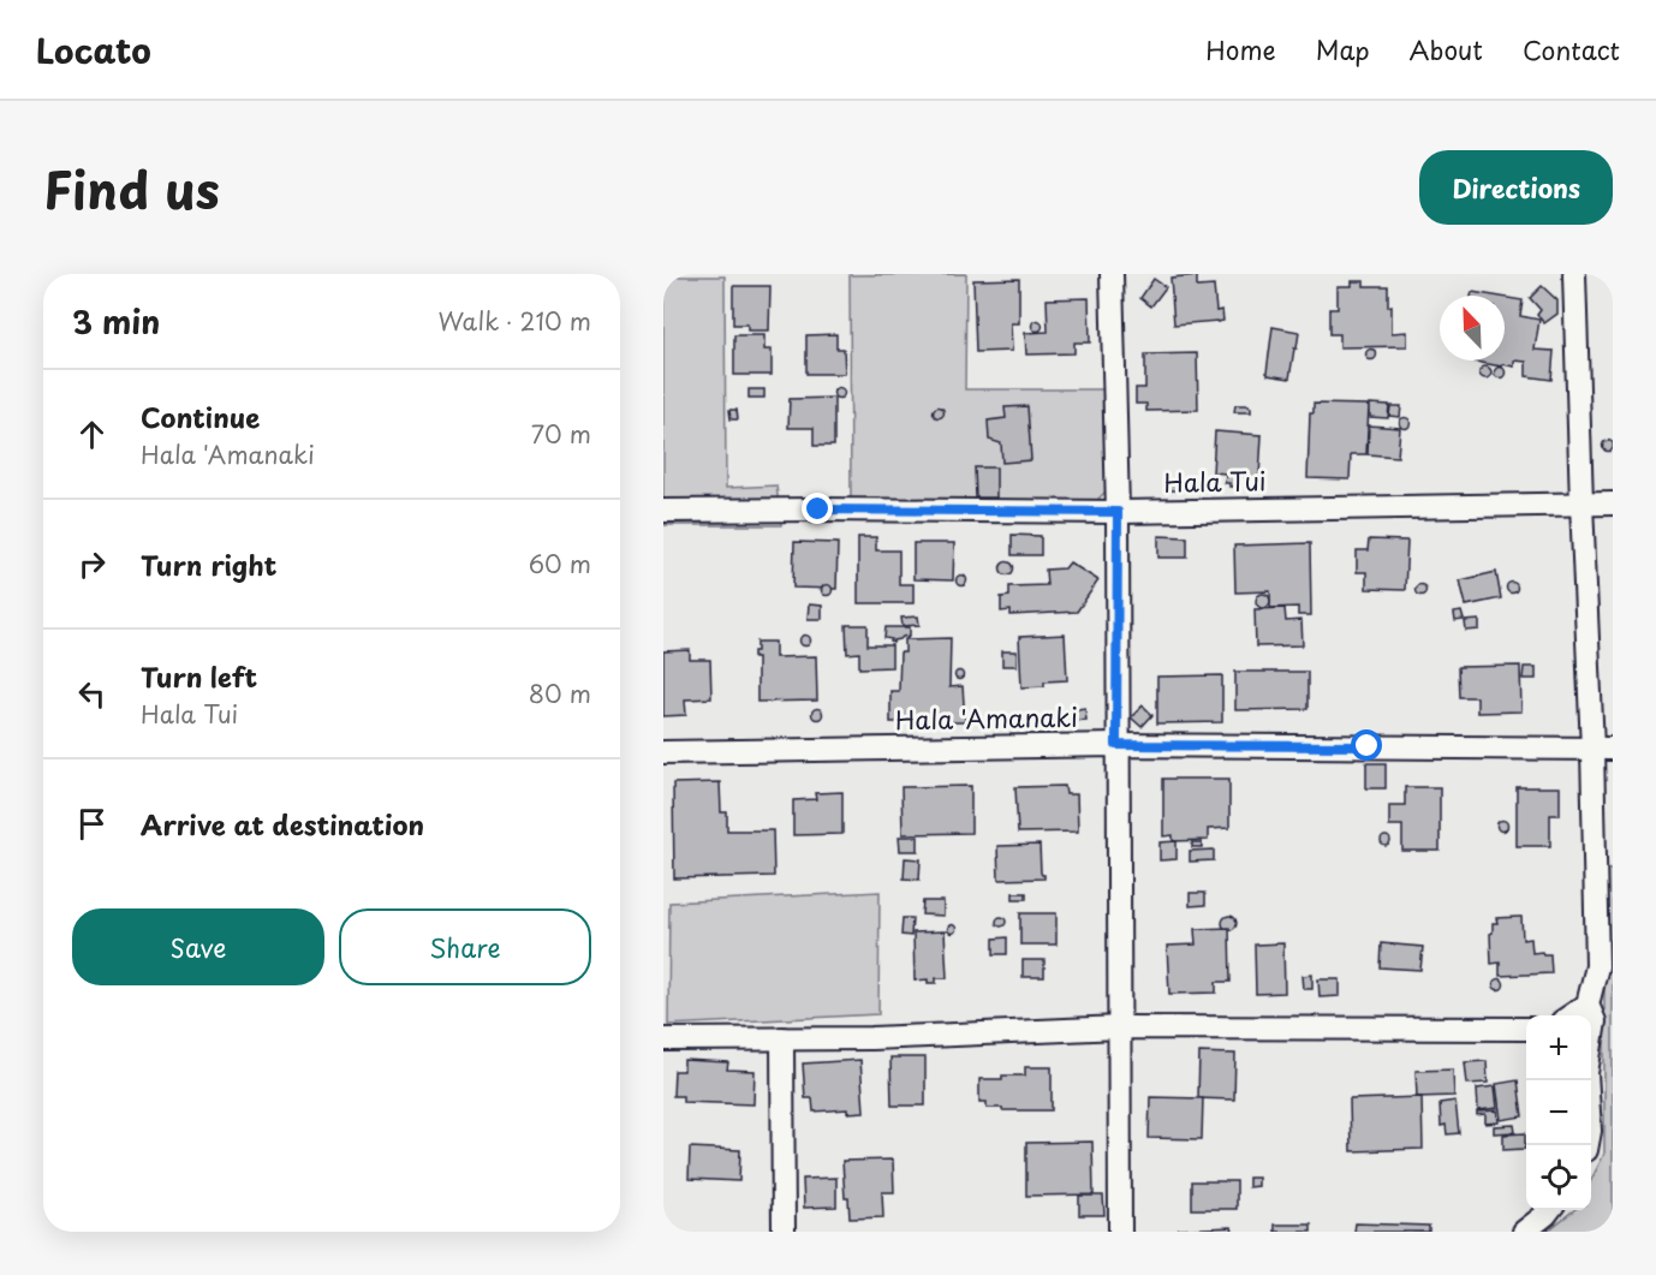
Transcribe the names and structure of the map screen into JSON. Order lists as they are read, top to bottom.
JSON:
{
  "streets": {
    "street": ["Hala Tui", "Hala 'Amanaki"]
  },
  "north": "top left",
  "page": {
    "header": "Locato",
    "nav": [
      "Home",
      "Map",
      "About",
      "Contact"
    ],
    "title": "Find us",
    "buttons": [
      "Directions",
      ["Save", "Share"]
    ],
    "heading": ["3 min", "Walk · 210 m"],
    "list": [
      ["Continue", "Hala 'Amanaki", "70 m"],
      ["Turn right", "60 m"],
      ["Turn left", "Hala Tui", "80 m"],
      "Arrive at destination"
    ],
    "map_buttons": ["+", "−"]
  }
}
